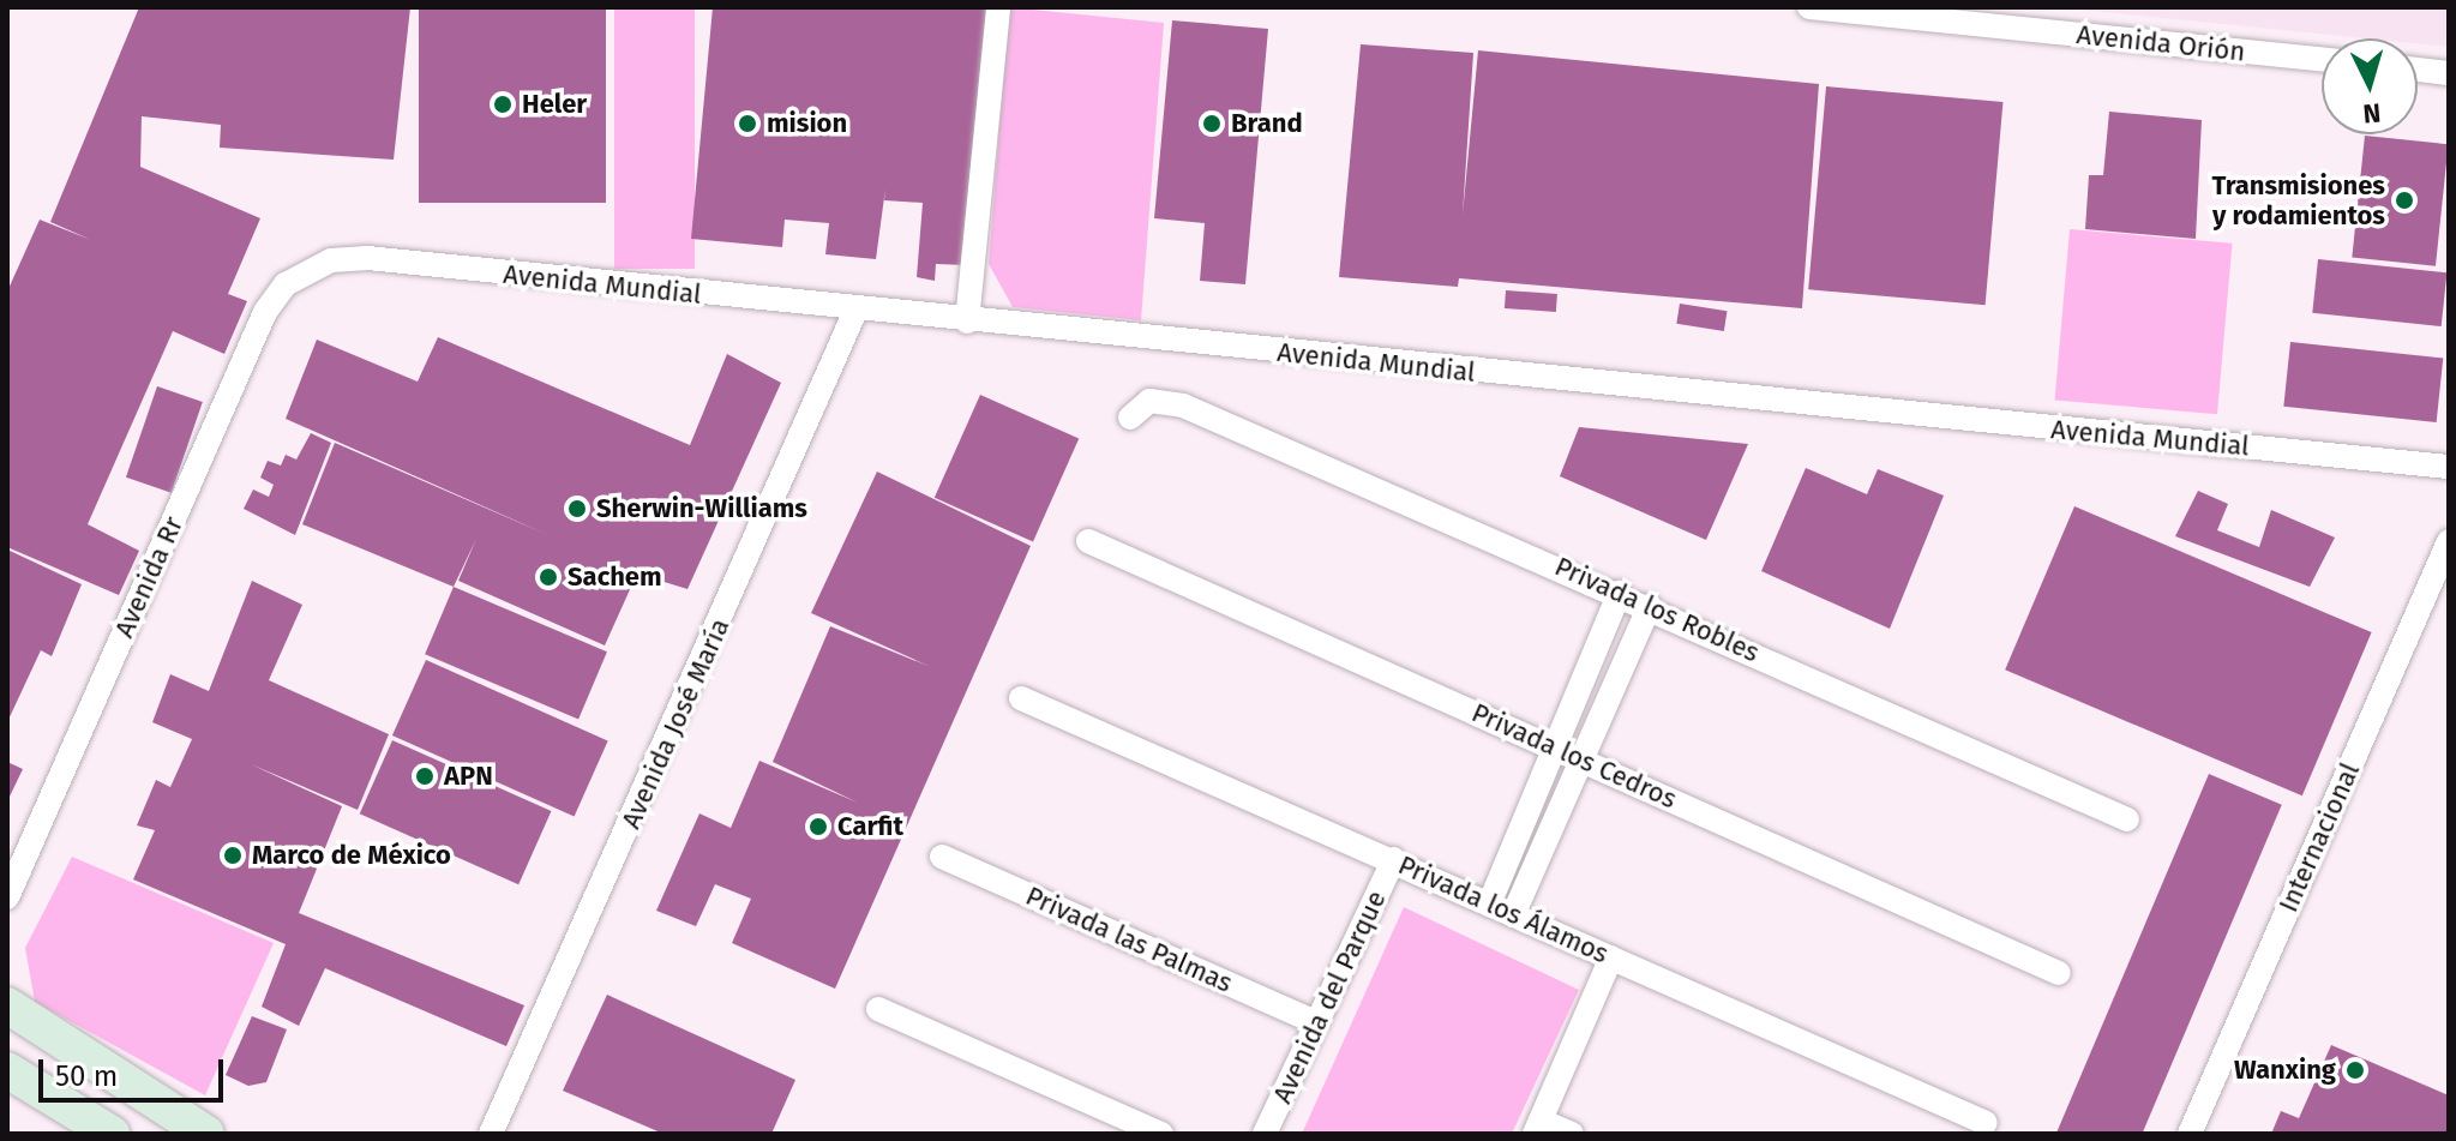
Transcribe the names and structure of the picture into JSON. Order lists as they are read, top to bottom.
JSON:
{
  "streets": {
    "street": [
      "Avenida Orión",
      "Avenida Mundial",
      "Avenida Rr",
      "Privada los Robles",
      "Avenida José María",
      "Privada los Cedros",
      "Internacional",
      "Privada los Álamos",
      "Privada las Palmas",
      "Avenida del Parque"
    ]
  },
  "crossings": [
    ["Avenida Mundial", "Avenida Rr"],
    ["Avenida Mundial", "Avenida José María"],
    ["Privada los Álamos", "Avenida del Parque"],
    ["Privada las Palmas", "Avenida del Parque"]
  ],
  "places": [
    "Heler",
    "mision",
    "Brand",
    "Transmisiones y rodamientos",
    "Sherwin-Williams",
    "Sachem",
    "APN",
    "Carfit",
    "Marco de México",
    "Wanxing"
  ],
  "scale_bar": "50 m",
  "north": "bottom"
}
